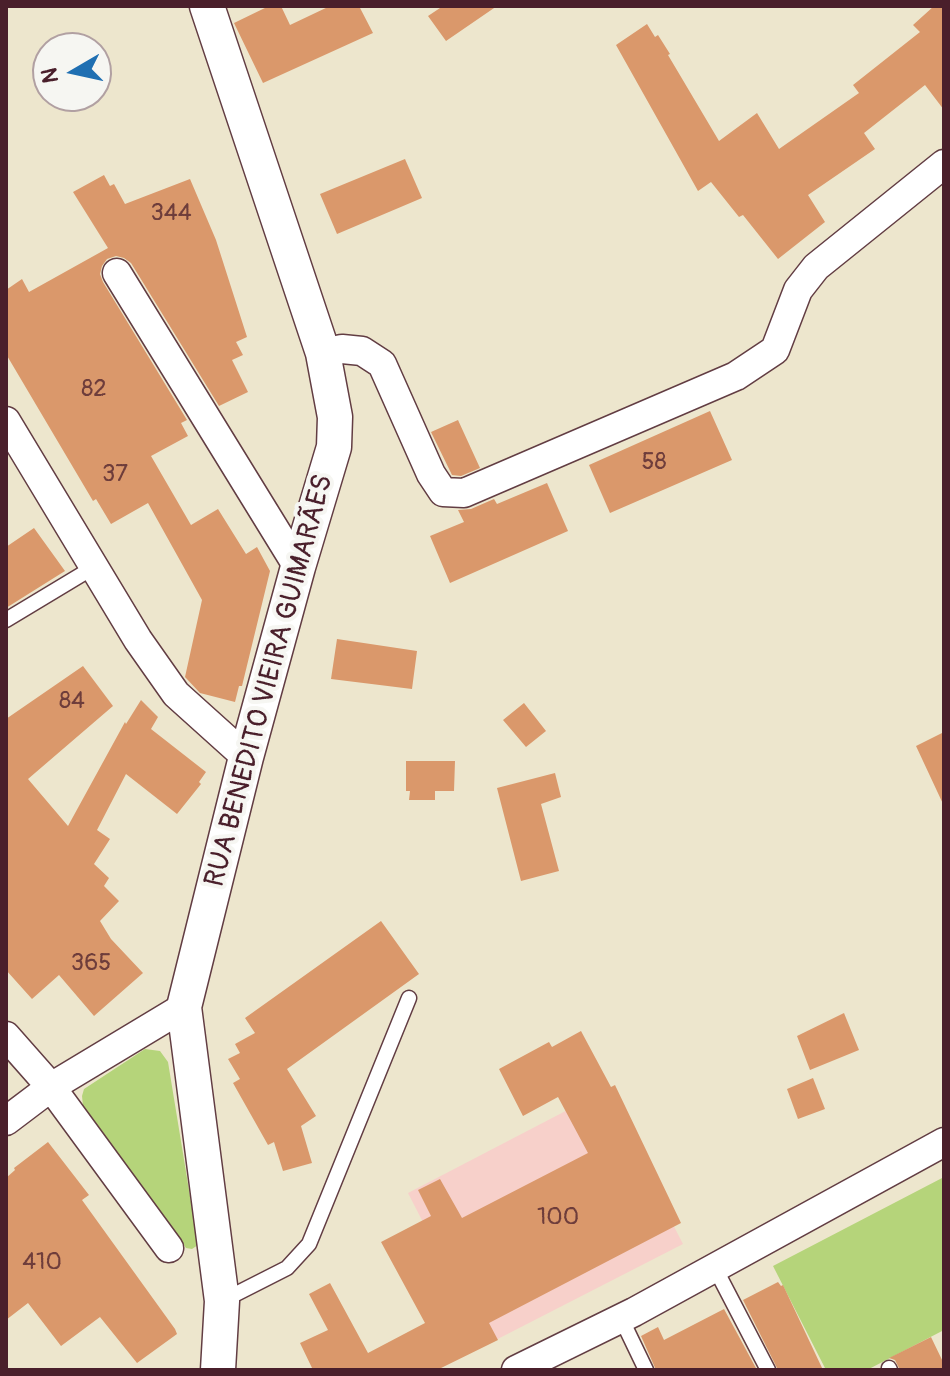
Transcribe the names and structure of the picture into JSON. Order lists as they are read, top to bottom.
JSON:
{
  "streets": {
    "street": ["RUA BENEDITO VIEIRA GUIMARÃES"]
  },
  "house_numbers": [
    "344",
    "82",
    "58",
    "37",
    "84",
    "365",
    "100",
    "410"
  ],
  "north": "left"
}
